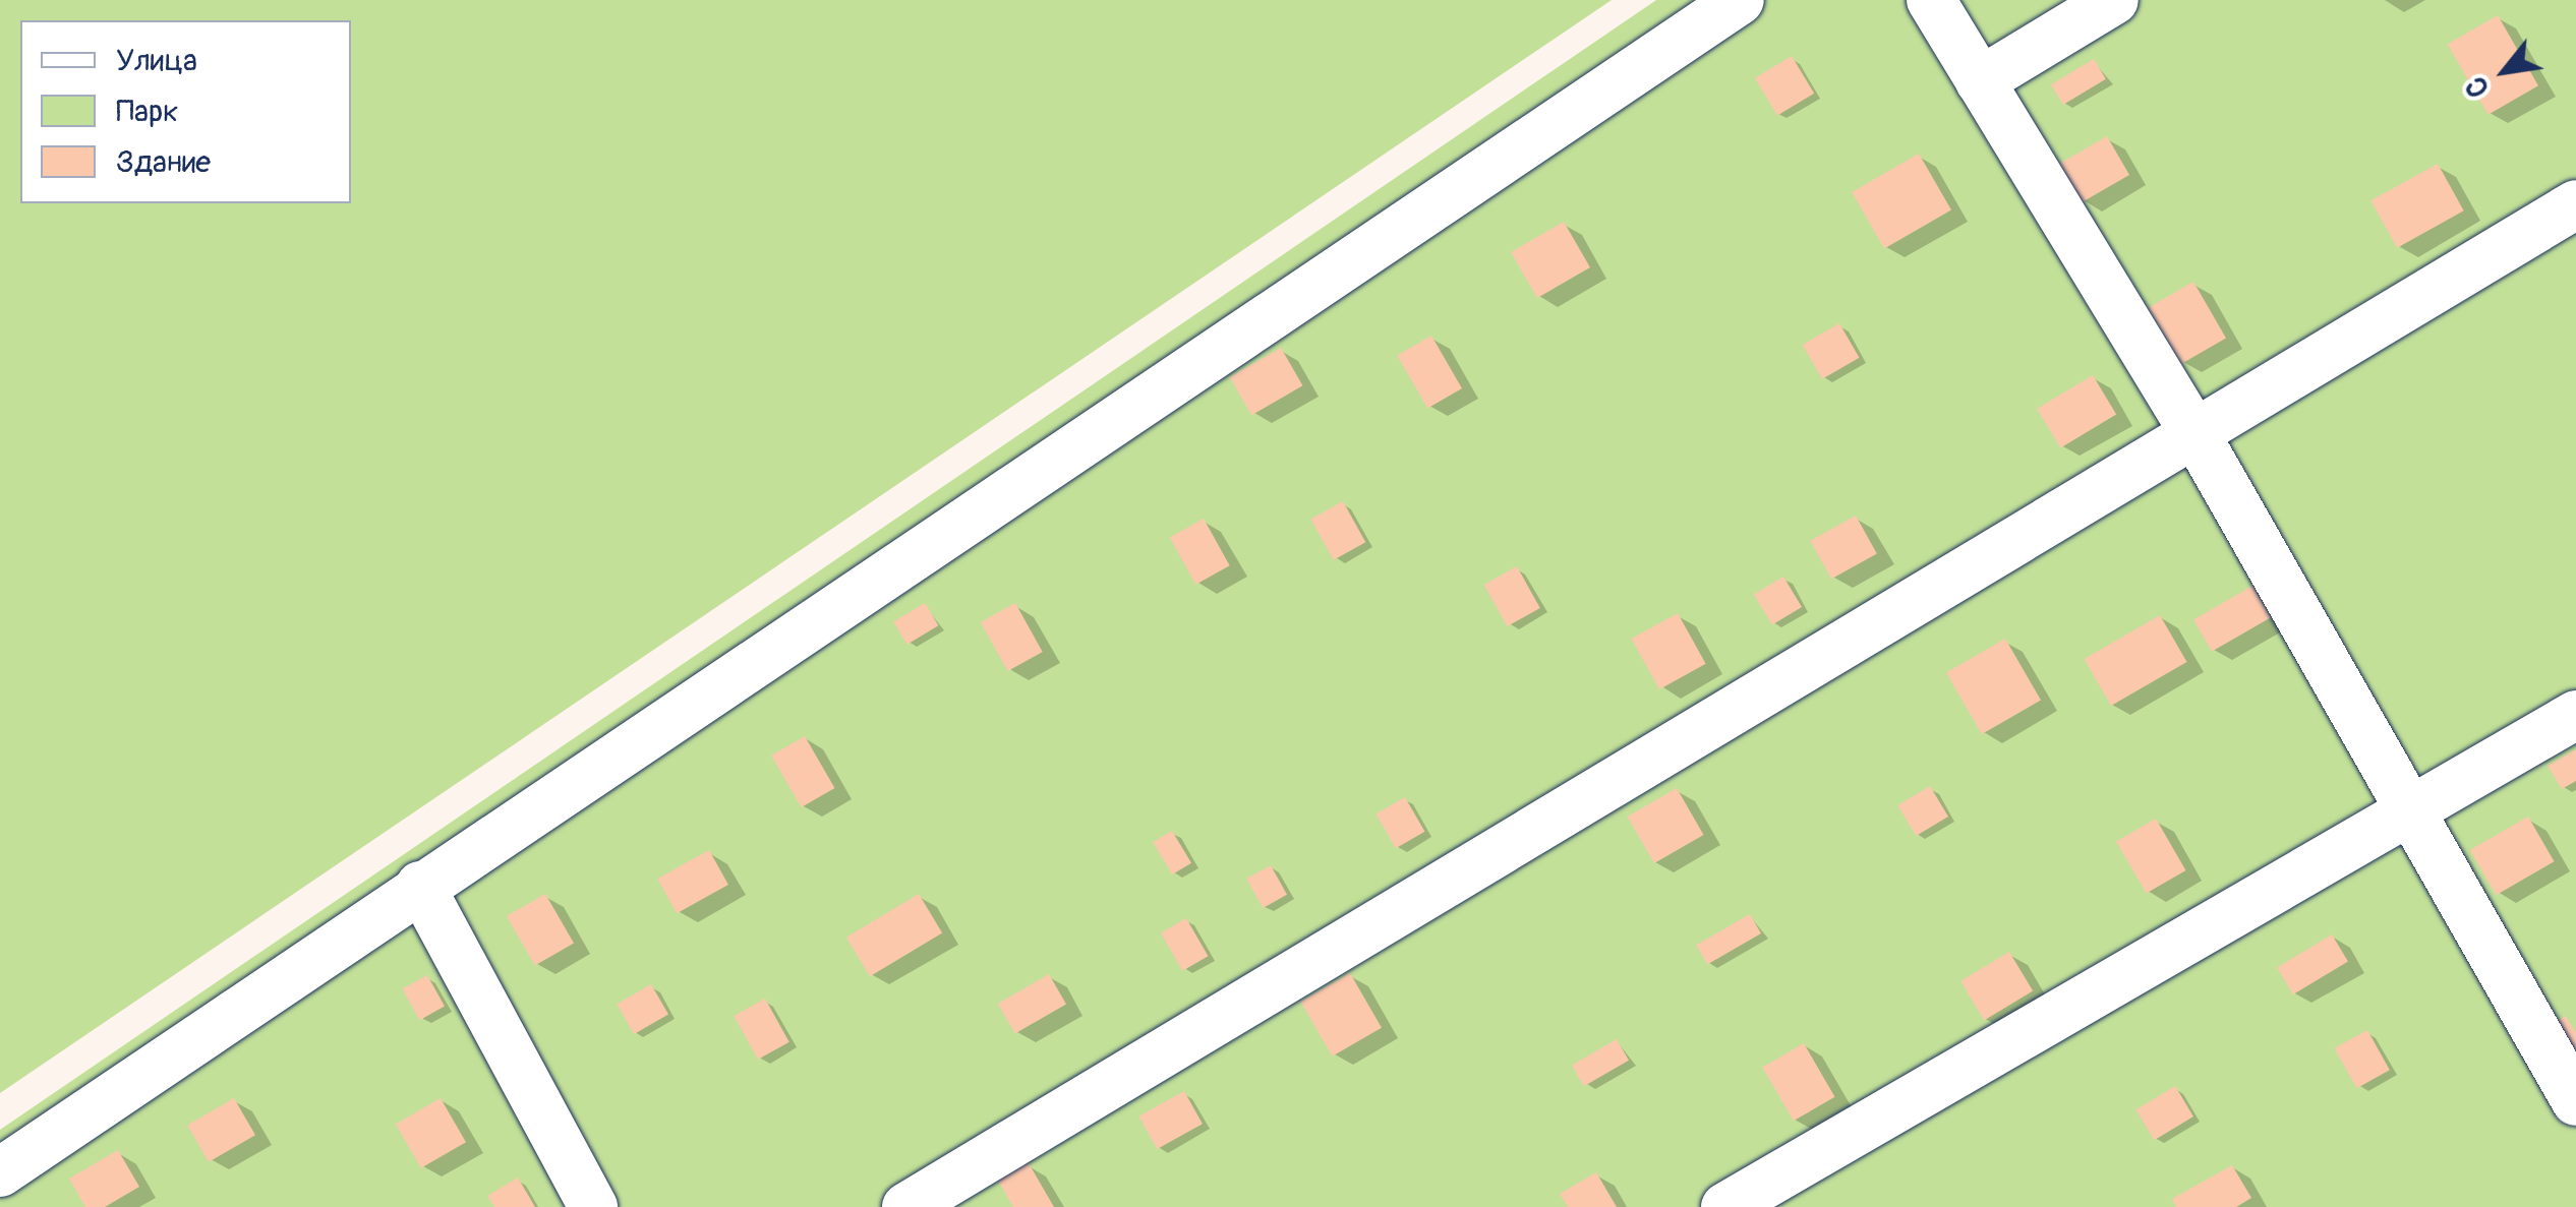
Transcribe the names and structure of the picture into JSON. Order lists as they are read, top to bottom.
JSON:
{
  "legend": ["Улица", "Парк", "Здание"],
  "north": "bottom left"
}
